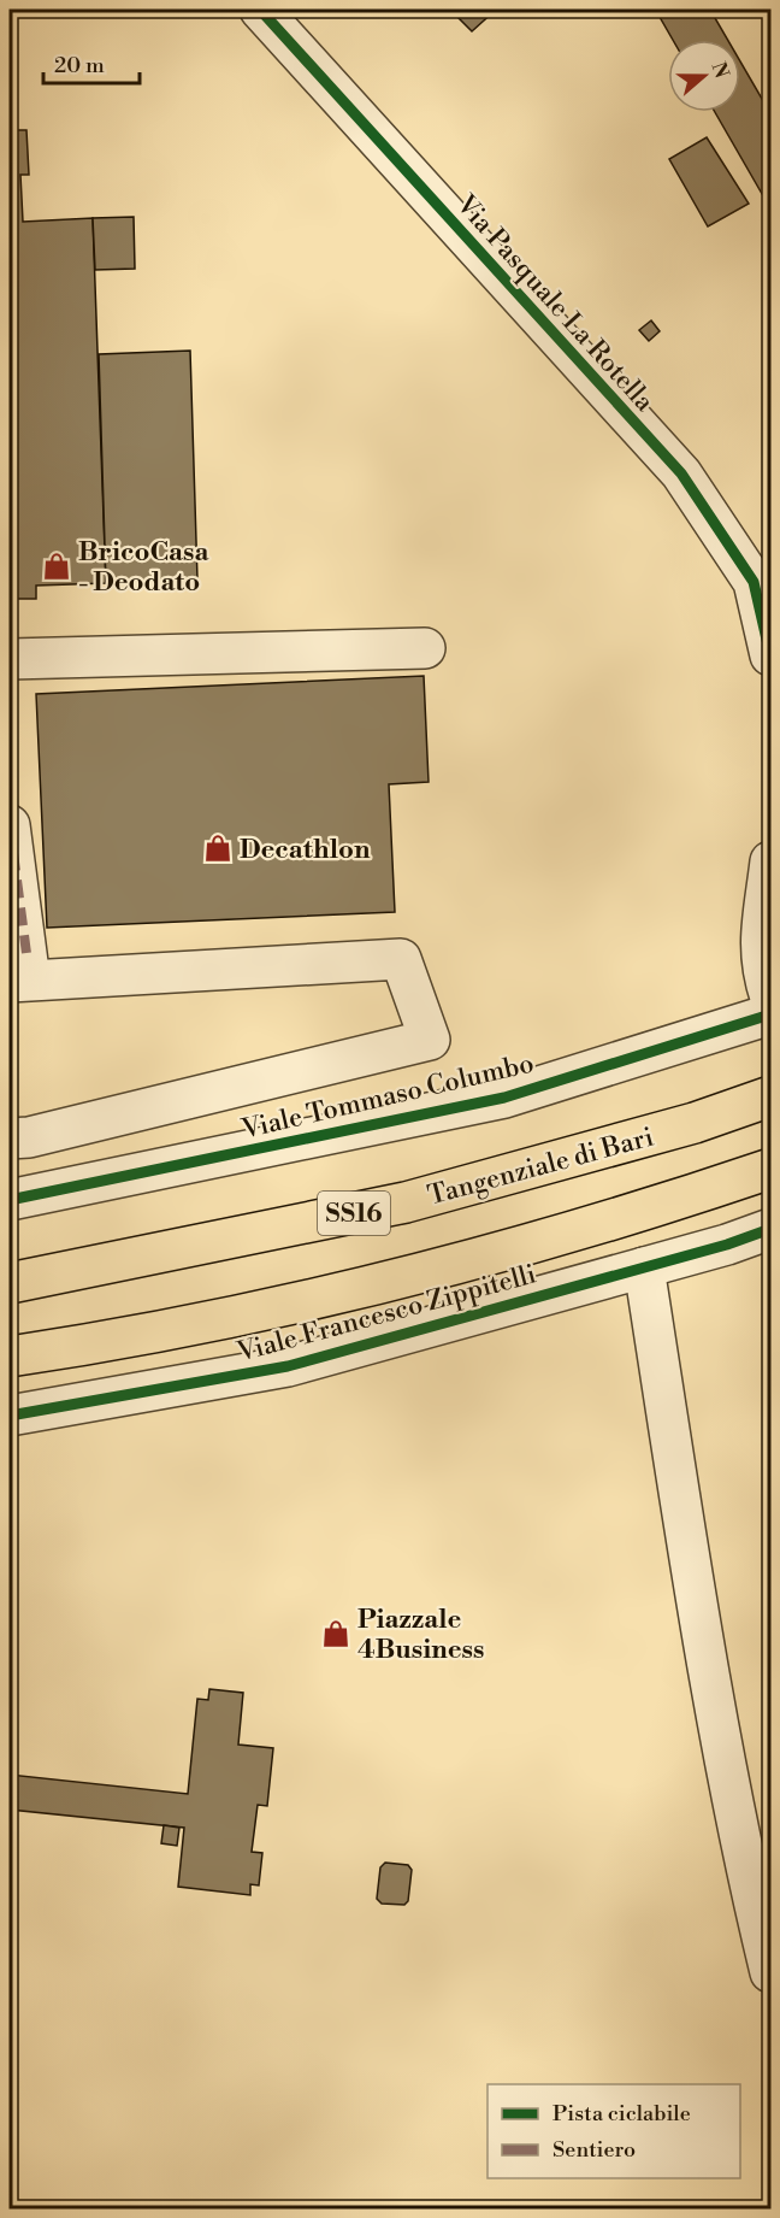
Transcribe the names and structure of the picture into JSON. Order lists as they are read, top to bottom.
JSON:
{
  "streets": {
    "highway": ["Tangenziale di Bari", "SS16"],
    "street": ["Via Pasquale La Rotella", "Viale Tommaso Columbo", "Viale Francesco Zippitelli"]
  },
  "places": {
    "shop": ["BricoCasa - Deodato", "Decathlon", "Piazzale 4Business"]
  },
  "legend": ["Pista ciclabile", "Sentiero"],
  "scale_bar": "20 m",
  "north": "right"
}
